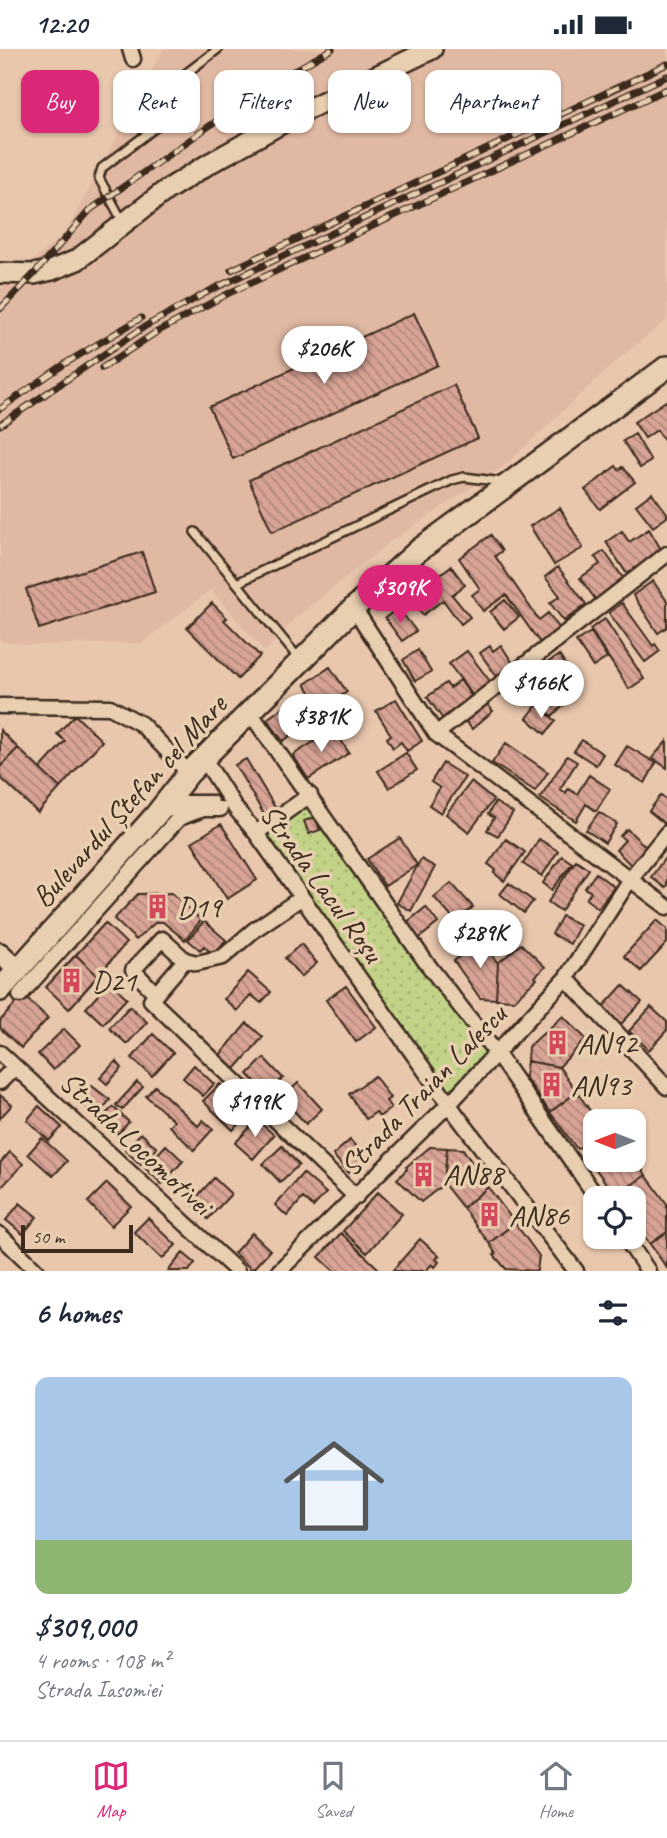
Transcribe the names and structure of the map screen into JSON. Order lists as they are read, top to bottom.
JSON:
{
  "streets": {
    "main road": ["Bulevardul Ștefan cel Mare"],
    "street": ["Strada Lacul Roșu", "Strada Traian Lalescu", "Strada Locomotivei"]
  },
  "crossings": [
    ["Bulevardul Ștefan cel Mare", "Strada Lacul Roșu"],
    ["Strada Lacul Roșu", "Strada Traian Lalescu"]
  ],
  "places": {
    "building": [
      "D19",
      "D21",
      "AN92",
      "AN93",
      "AN88",
      "AN86"
    ]
  },
  "scale_bar": "50 m",
  "north": "left",
  "page": {
    "status": "12:20",
    "chip": [
      "Buy",
      "Rent",
      "Filters",
      "New",
      "Apartment"
    ],
    "price": [
      "$206K",
      "$309K",
      "$166K",
      "$381K",
      "$289K",
      "$199K"
    ],
    "scale": "50 m",
    "heading": "6 homes",
    "list": [
      {
        "name": "$309,000",
        "note": "4 rooms · 108 m² · Strada Iasomiei"
      }
    ],
    "tabs": ["Map", "Saved", "Home"]
  }
}
